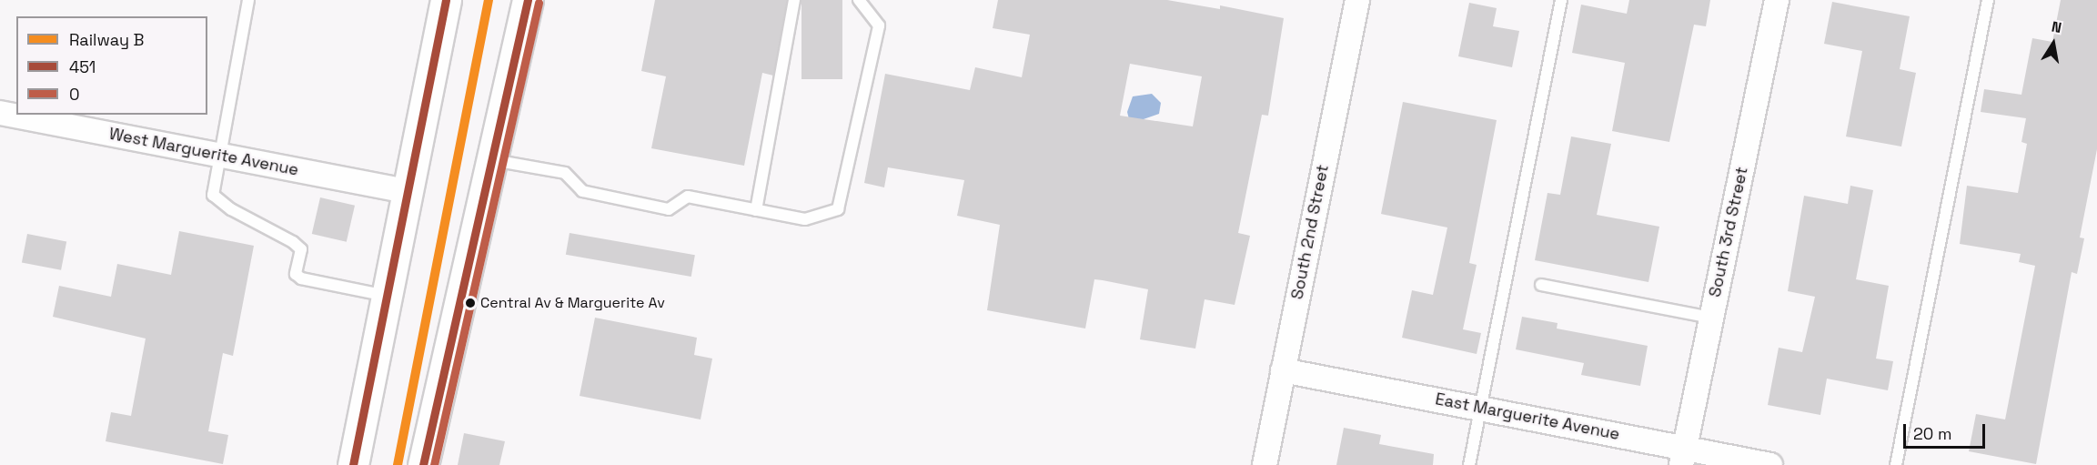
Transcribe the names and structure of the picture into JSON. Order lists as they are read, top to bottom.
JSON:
{
  "streets": {
    "street": [
      "West Marguerite Avenue",
      "South 2nd Street",
      "South 3rd Street",
      "East Marguerite Avenue"
    ]
  },
  "crossings": [
    ["South 2nd Street", "East Marguerite Avenue"],
    ["South 3rd Street", "East Marguerite Avenue"]
  ],
  "places": ["Central Av & Marguerite Av"],
  "lines": ["rail line B", "transit line 451", "transit line 0"],
  "legend": ["Railway B", "451", "0"],
  "scale_bar": "20 m",
  "north": "top"
}
